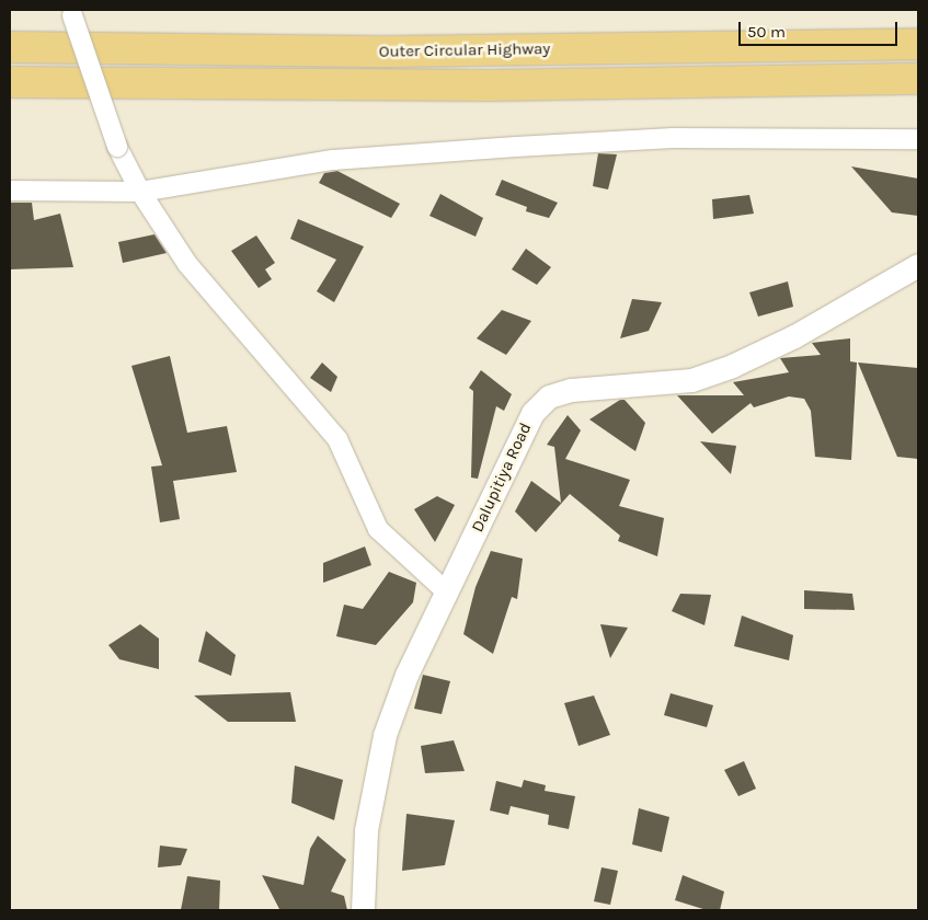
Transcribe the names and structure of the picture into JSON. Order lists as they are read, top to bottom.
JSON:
{
  "streets": {
    "highway": ["Outer Circular Highway"],
    "street": ["Dalupitiya Road"]
  },
  "scale_bar": "50 m"
}
